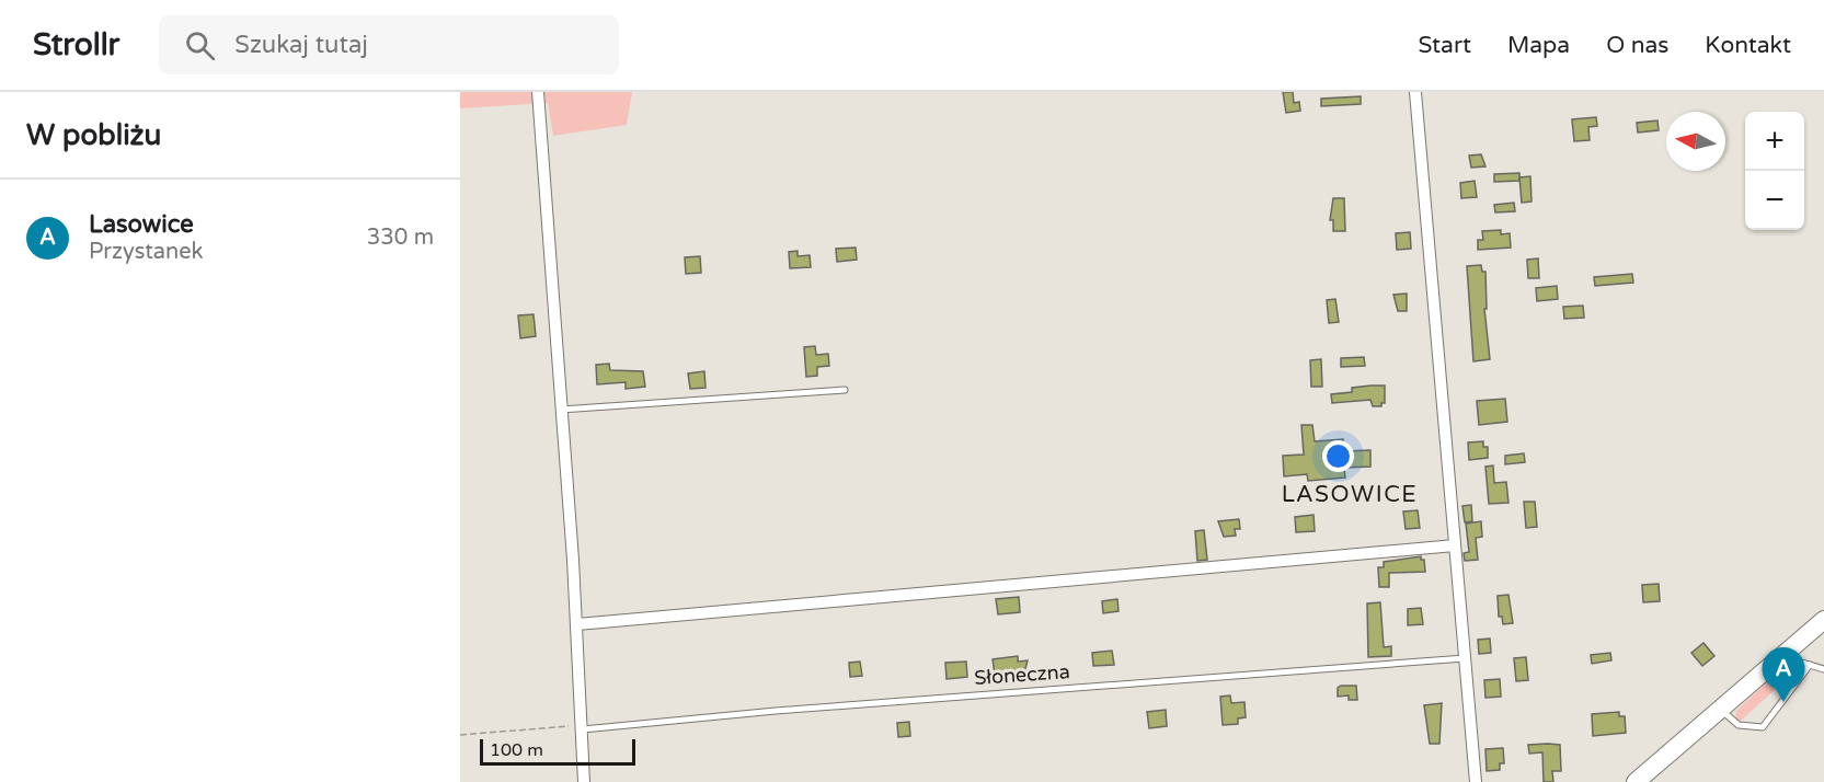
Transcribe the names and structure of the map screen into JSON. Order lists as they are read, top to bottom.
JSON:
{
  "streets": {
    "lane": ["Słoneczna"]
  },
  "districts": ["LASOWICE"],
  "scale_bar": "100 m",
  "north": "left",
  "page": {
    "header": "Strollr",
    "search": "Szukaj tutaj",
    "nav": [
      "Start",
      "Mapa",
      "O nas",
      "Kontakt"
    ],
    "heading": "W pobliżu",
    "map_buttons": ["+", "−"],
    "list": [
      {
        "mark": "A",
        "name": "Lasowice",
        "note": "Przystanek",
        "value": "330 m"
      }
    ],
    "pins": "A",
    "scale": "100 m"
  }
}
